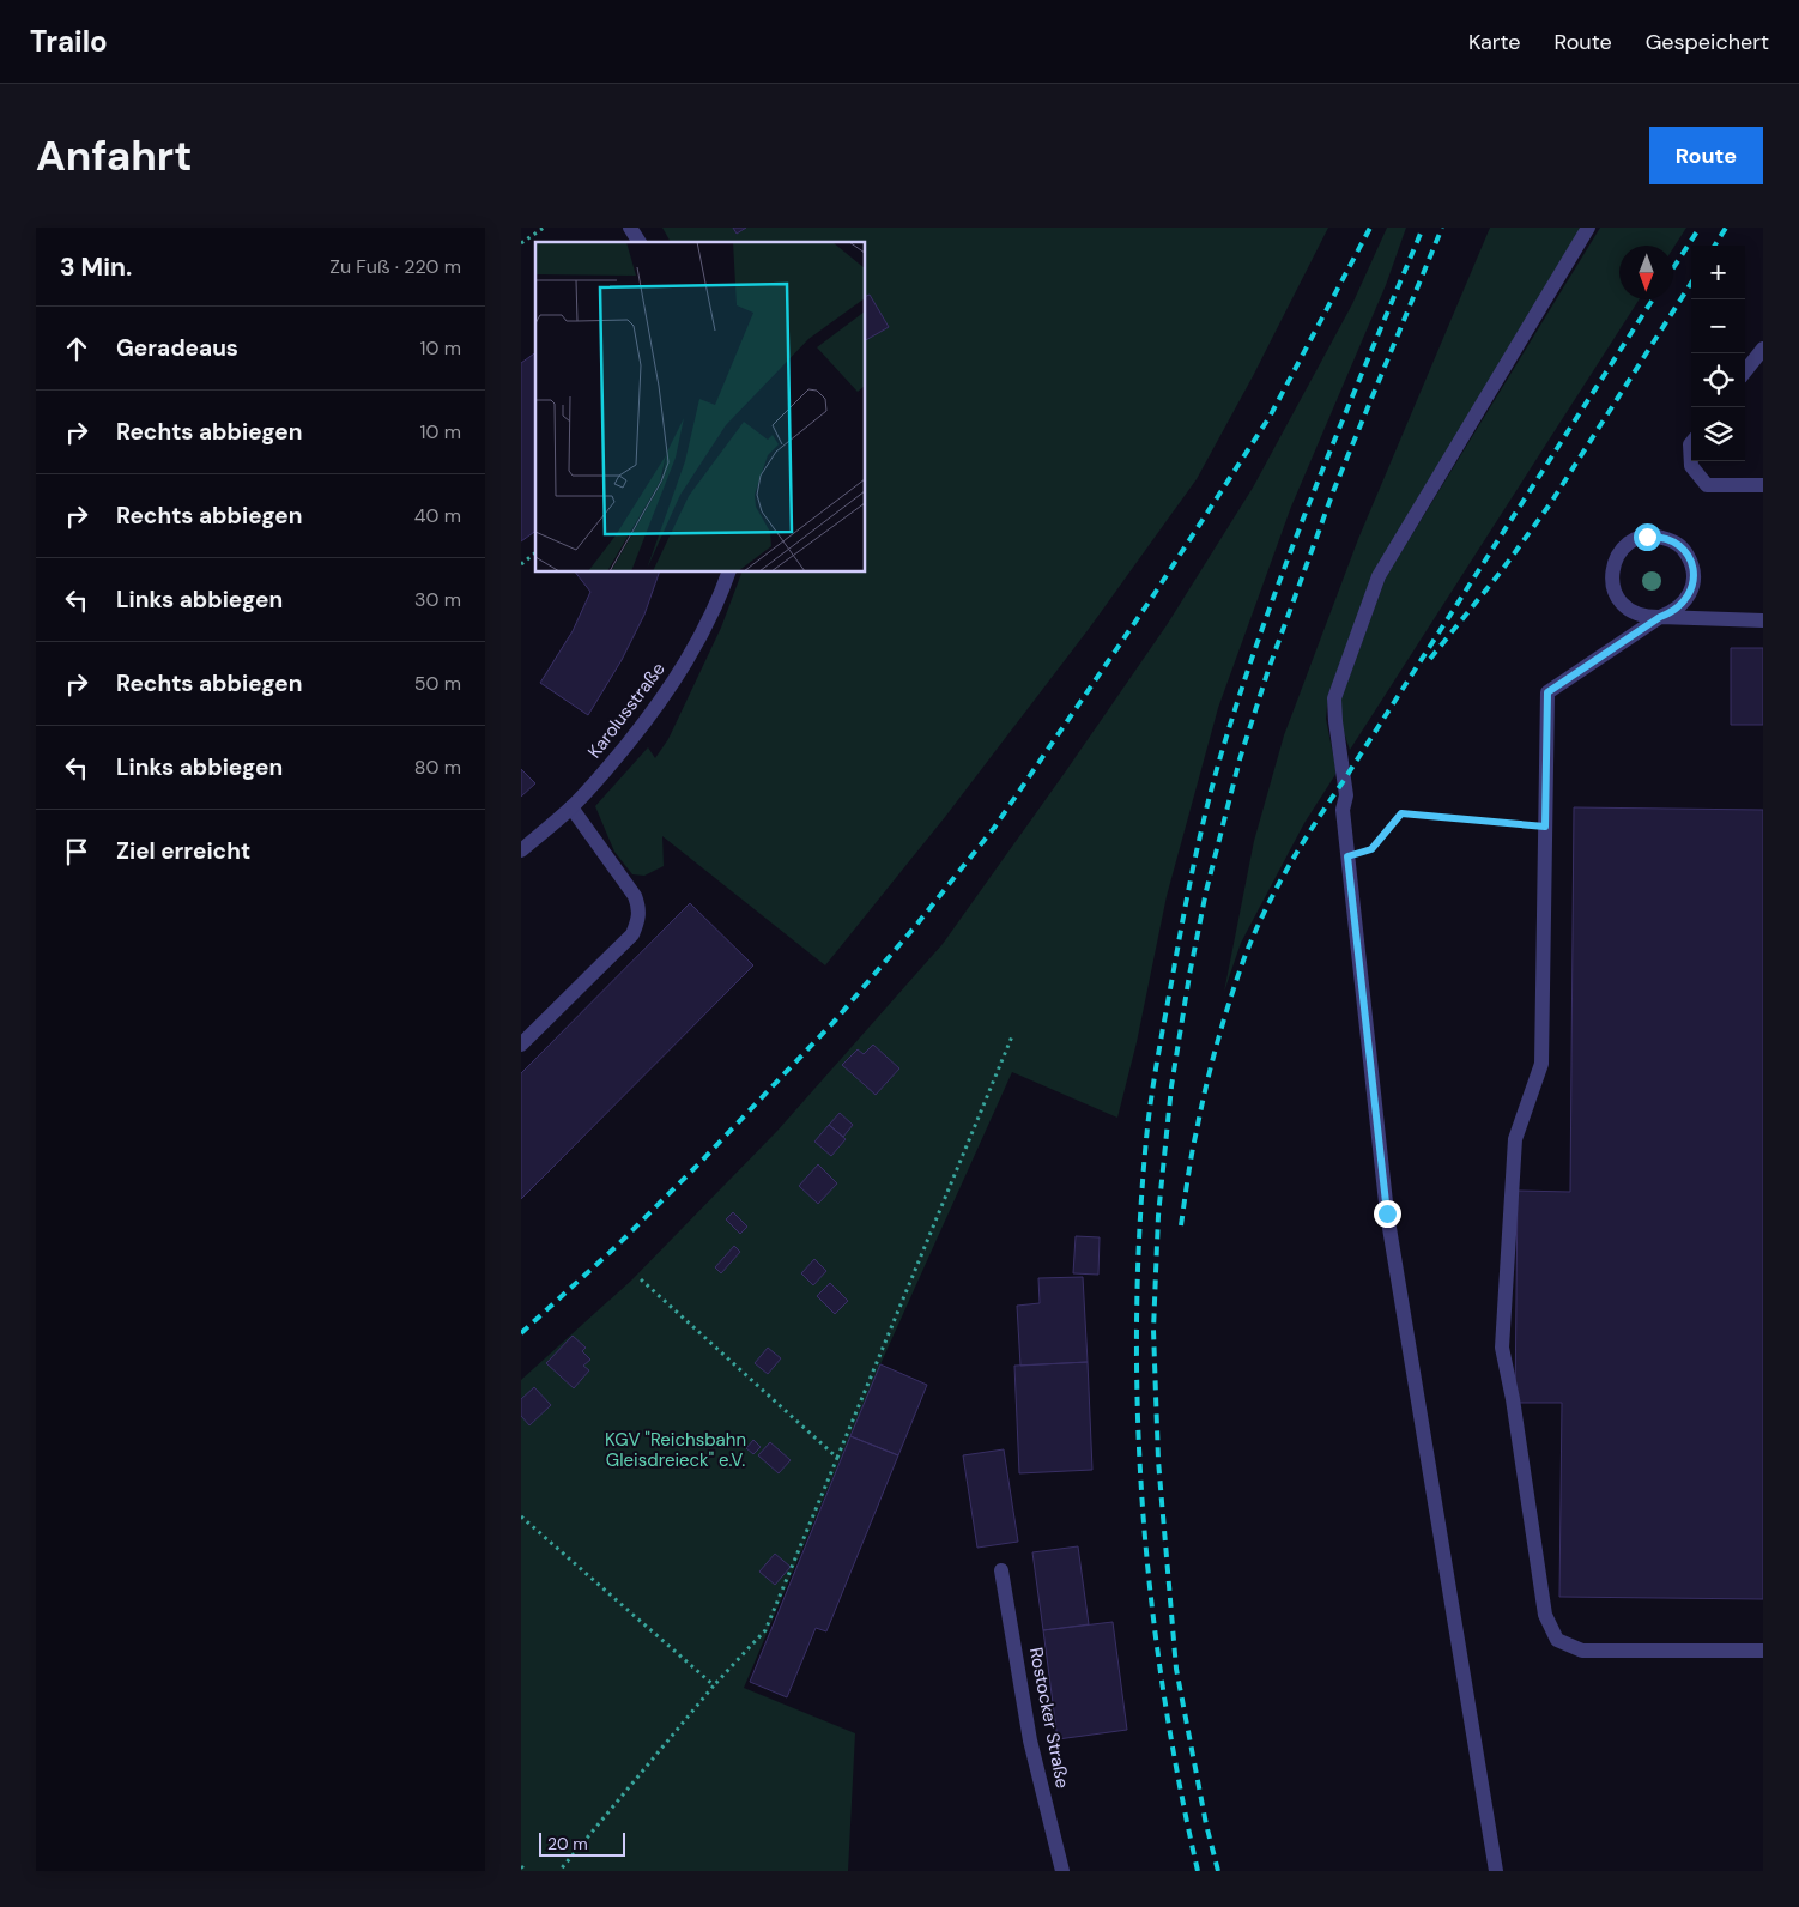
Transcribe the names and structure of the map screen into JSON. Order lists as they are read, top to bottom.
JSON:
{
  "streets": {
    "street": ["Karolusstraße", "Rostocker Straße"]
  },
  "parks": ["KGV \"Reichsbahn Gleisdreieck\" e.V."],
  "scale_bar": "20 m",
  "north": "bottom",
  "page": {
    "header": "Trailo",
    "nav": ["Karte", "Route", "Gespeichert"],
    "buttons": "Route",
    "title": "Anfahrt",
    "heading": ["3 Min.", "Zu Fuß · 220 m"],
    "map_buttons": ["+", "−"],
    "list": [
      ["Geradeaus", "10 m"],
      ["Rechts abbiegen", "10 m"],
      ["Rechts abbiegen", "40 m"],
      ["Links abbiegen", "30 m"],
      ["Rechts abbiegen", "50 m"],
      ["Links abbiegen", "80 m"],
      "Ziel erreicht"
    ],
    "scale": "20 m"
  }
}
